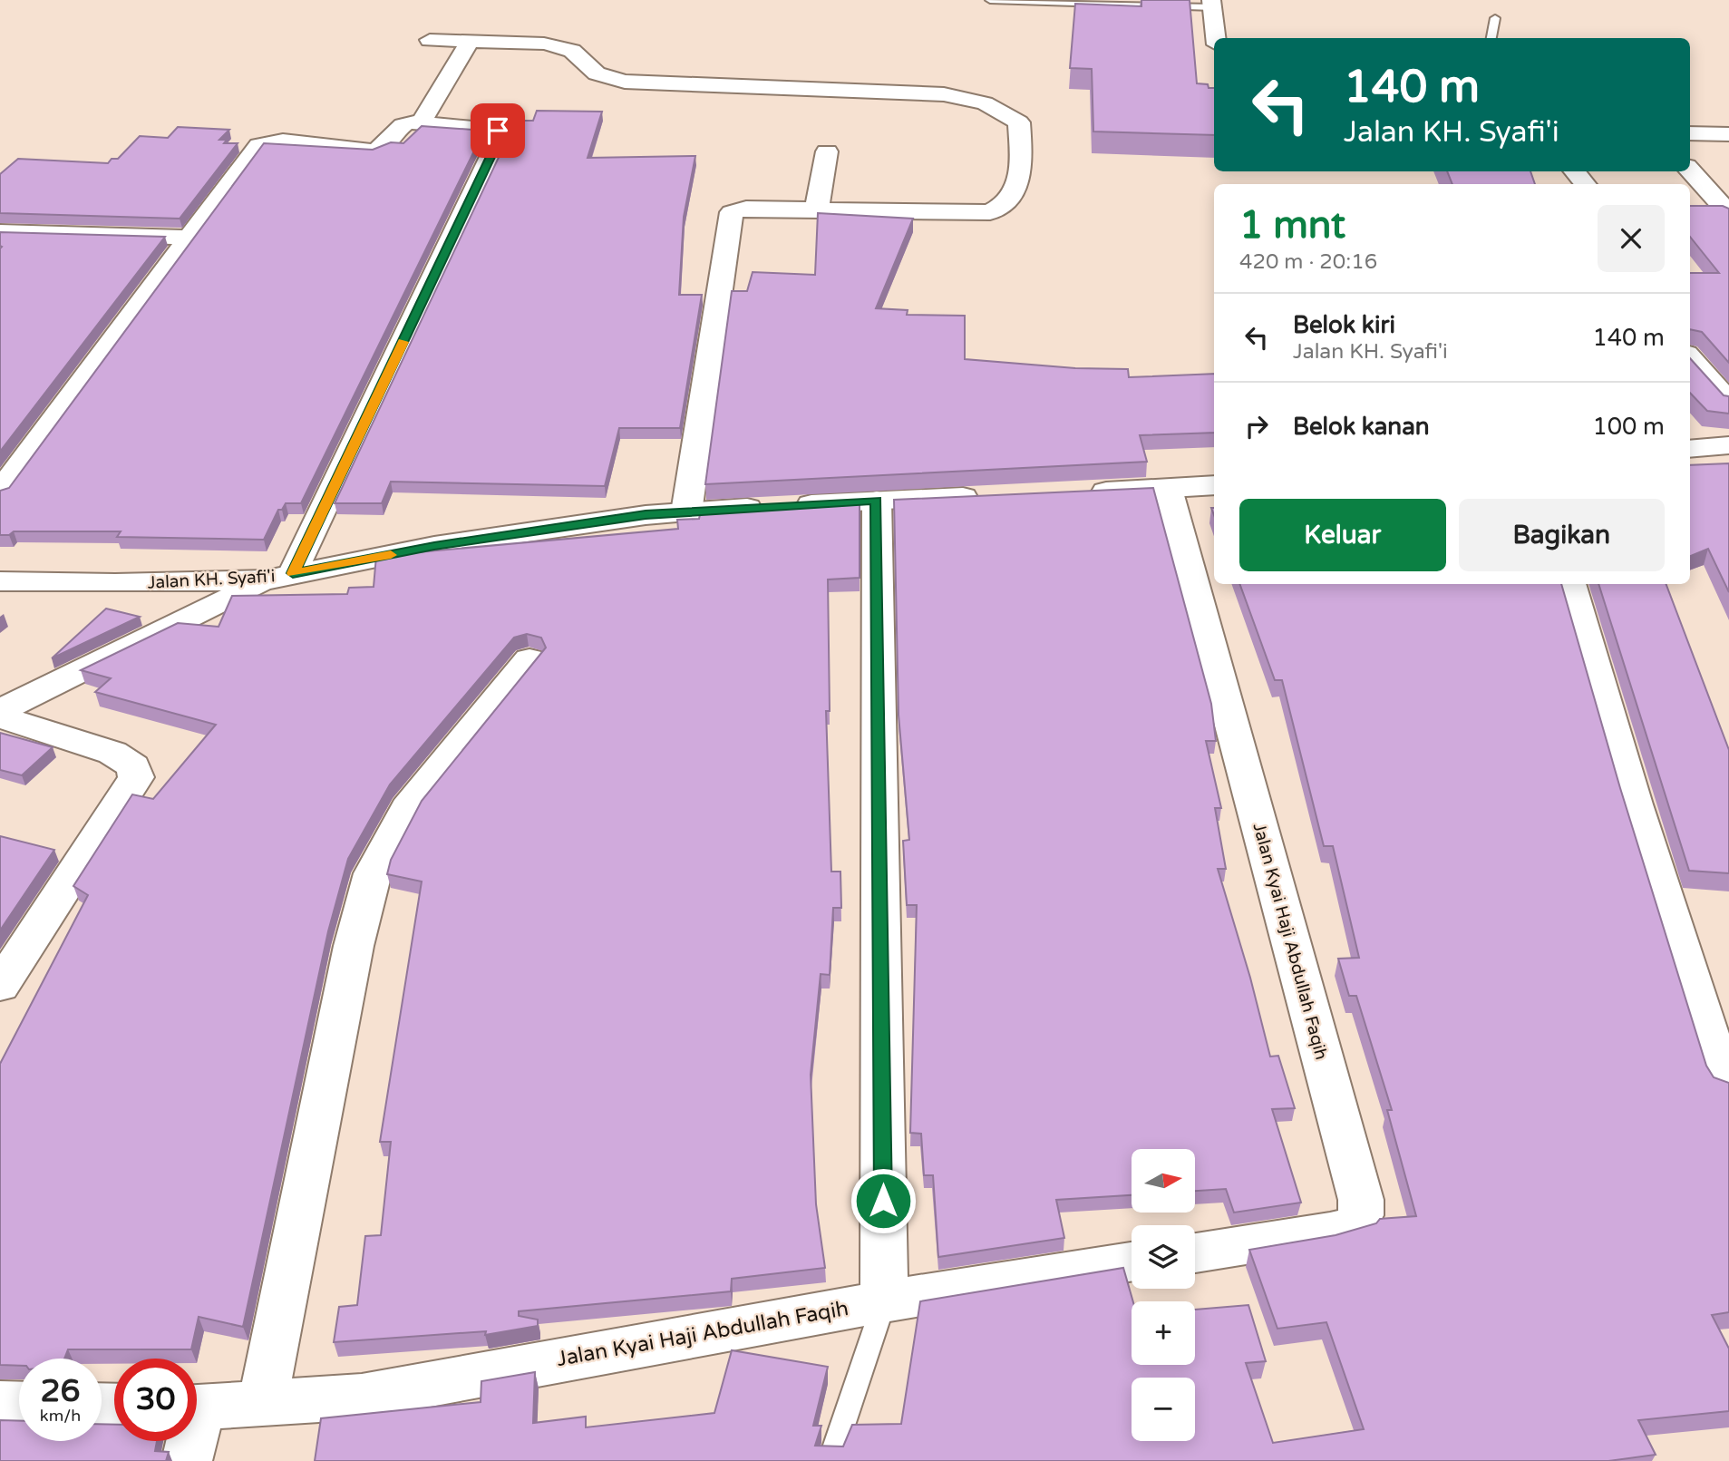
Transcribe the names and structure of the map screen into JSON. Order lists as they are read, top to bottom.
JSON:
{
  "streets": {
    "street": ["Jalan KH. Syafi'i", "Jalan Kyai Haji Abdullah Faqih"]
  },
  "north": "right",
  "page": {
    "turn": ["140 m", "Jalan KH. Syafi'i"],
    "heading": ["1 mnt", "420 m · 20:16"],
    "list": [
      {
        "name": "Belok kiri",
        "note": "Jalan KH. Syafi'i",
        "value": "140 m"
      },
      {
        "name": "Belok kanan",
        "value": "100 m"
      }
    ],
    "buttons": ["Keluar", "Bagikan"],
    "map_buttons": ["+", "−"],
    "speed": "26 km/h",
    "limit": "30"
  }
}
